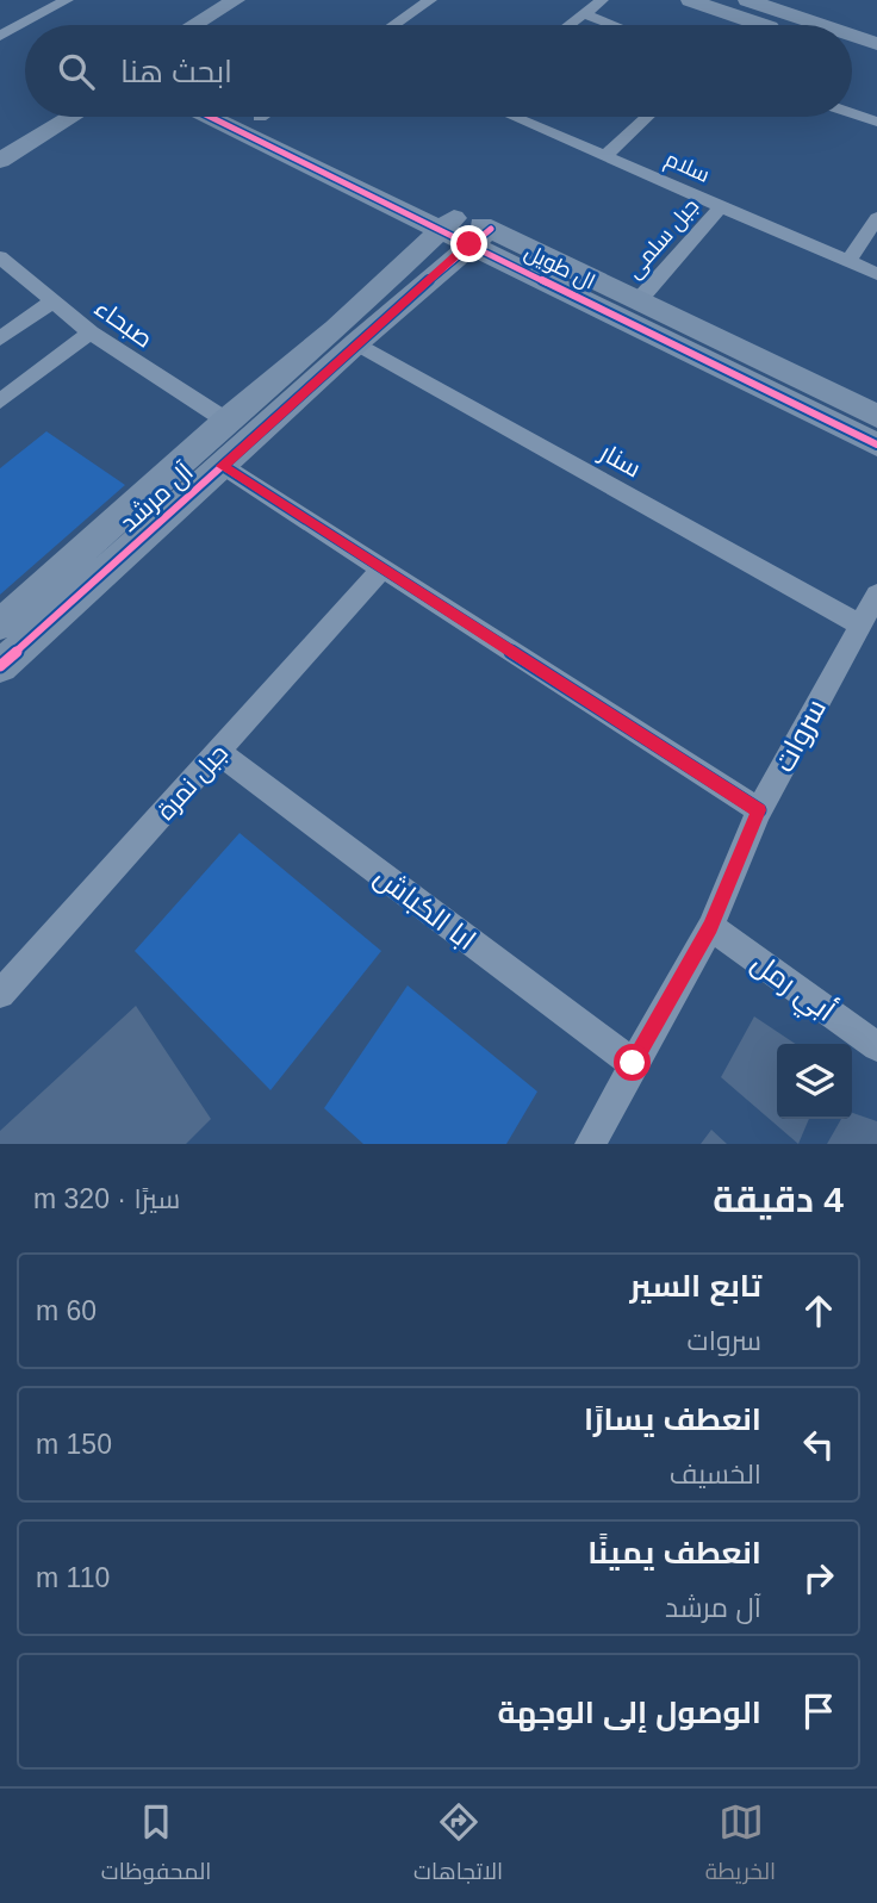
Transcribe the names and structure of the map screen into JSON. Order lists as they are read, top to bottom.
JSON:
{
  "streets": {
    "street": [
      "سلام",
      "جبل سلمى",
      "ال طويل",
      "صبحاء",
      "سنار",
      "آل مرشد",
      "سروات",
      "جبل نمرة",
      "ابا الكباش",
      "أبي رمل"
    ]
  },
  "crossings": [
    ["سلام", "جبل سلمى"],
    ["جبل سلمى", "ال طويل"],
    ["ال طويل", "آل مرشد"],
    ["صبحاء", "آل مرشد"],
    ["سنار", "آل مرشد"],
    ["سنار", "سروات"],
    ["سروات", "ابا الكباش"],
    ["سروات", "أبي رمل"],
    ["جبل نمرة", "ابا الكباش"]
  ],
  "page": {
    "search": "ابحث هنا",
    "heading": ["4 دقيقة", "سيرًا · 320 m"],
    "list": [
      ["تابع السير", "سروات", "60 m"],
      ["انعطف يسارًا", "الخسيف", "150 m"],
      ["انعطف يمينًا", "آل مرشد", "110 m"],
      "الوصول إلى الوجهة"
    ],
    "nav": ["الخريطة", "الاتجاهات", "المحفوظات"]
  }
}
